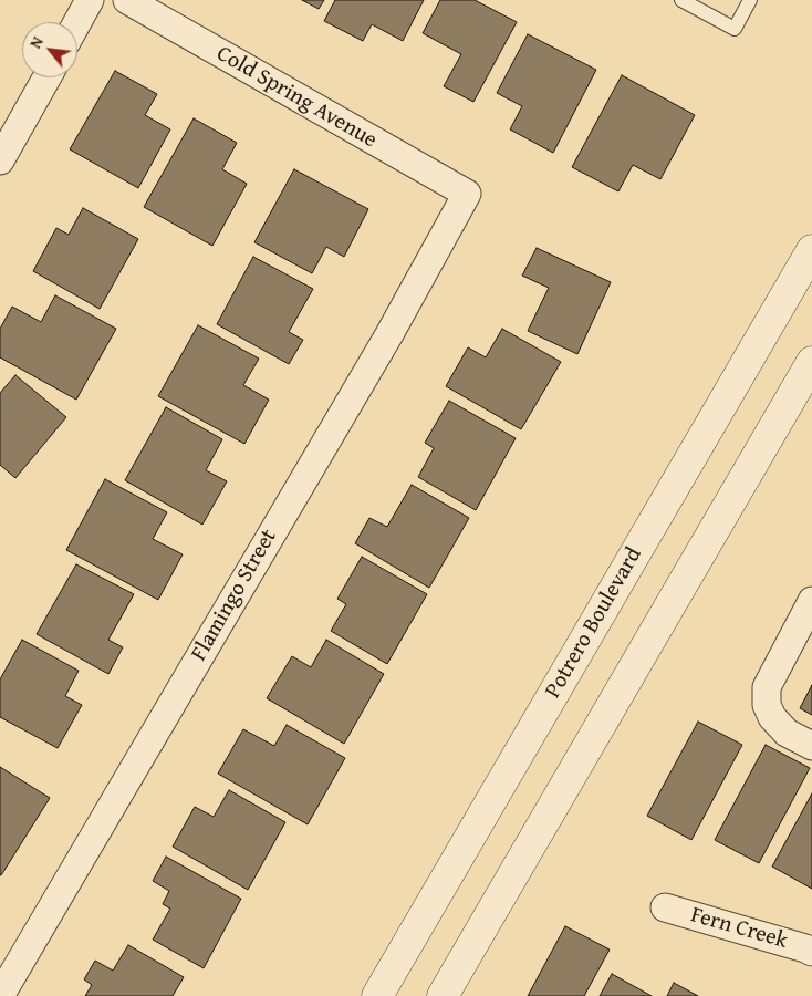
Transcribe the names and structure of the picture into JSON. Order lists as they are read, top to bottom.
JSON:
{
  "streets": {
    "street": [
      "Cold Spring Avenue",
      "Flamingo Street",
      "Potrero Boulevard",
      "Fern Creek"
    ]
  },
  "crossings": [
    ["Cold Spring Avenue", "Flamingo Street"]
  ],
  "north": "top left"
}
